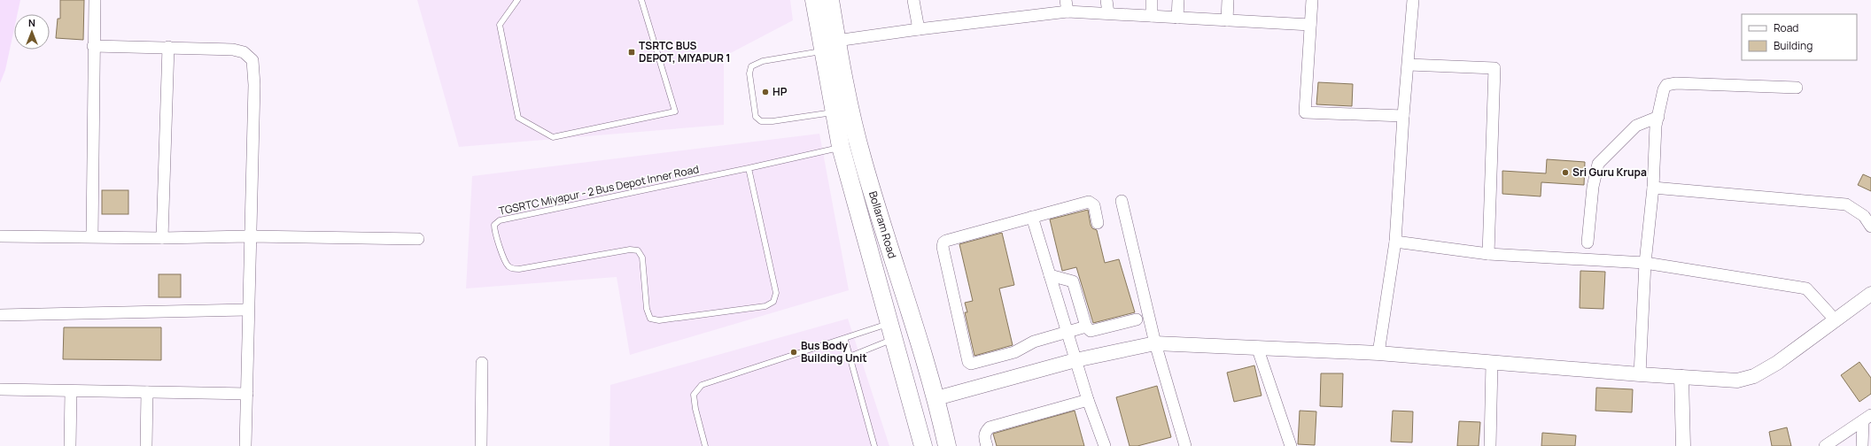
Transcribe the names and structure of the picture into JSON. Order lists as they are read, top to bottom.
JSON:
{
  "streets": {
    "main road": ["Bollaram Road"],
    "lane": ["TGSRTC Miyapur - 2 Bus Depot Inner Road"]
  },
  "crossings": [
    ["TGSRTC Miyapur - 2 Bus Depot Inner Road", "Bollaram Road"]
  ],
  "places": {
    "transit": ["TSRTC BUS DEPOT, MIYAPUR 1"],
    "other": ["HP", "Sri Guru Krupa", "Bus Body Building Unit"]
  },
  "legend": ["Road", "Building"],
  "north": "top"
}
